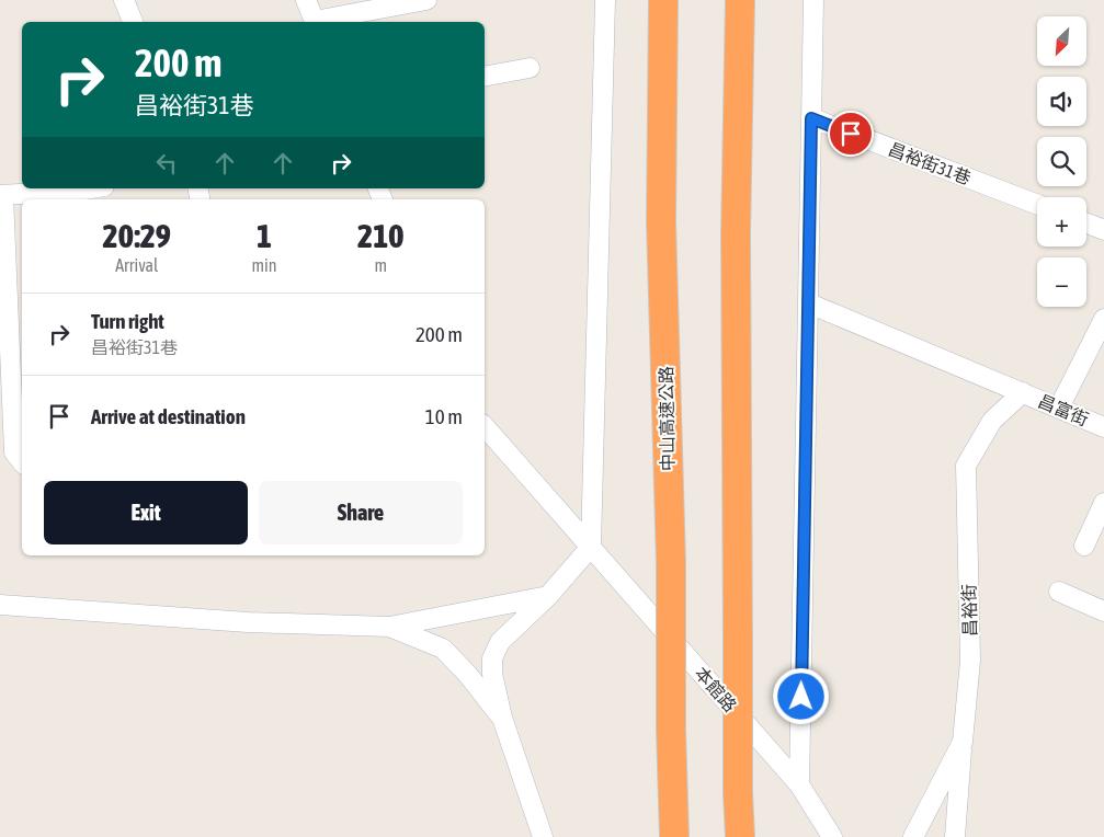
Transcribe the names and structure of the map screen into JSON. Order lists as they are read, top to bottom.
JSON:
{
  "streets": {
    "highway": ["中山高速公路"],
    "street": [
      "昌裕街31巷",
      "昌富街",
      "昌裕街",
      "本館路"
    ]
  },
  "crossings": [
    ["昌富街", "昌裕街"]
  ],
  "north": "bottom left",
  "page": {
    "map_buttons": ["+", "−"],
    "turn": ["200 m", "昌裕街31巷"],
    "eta": [
      "20:29",
      "Arrival",
      "1",
      "min",
      "210",
      "m"
    ],
    "list": [
      {
        "name": "Turn right",
        "note": "昌裕街31巷",
        "value": "200 m"
      },
      {
        "name": "Arrive at destination",
        "value": "10 m"
      }
    ],
    "buttons": ["Exit", "Share"]
  }
}
